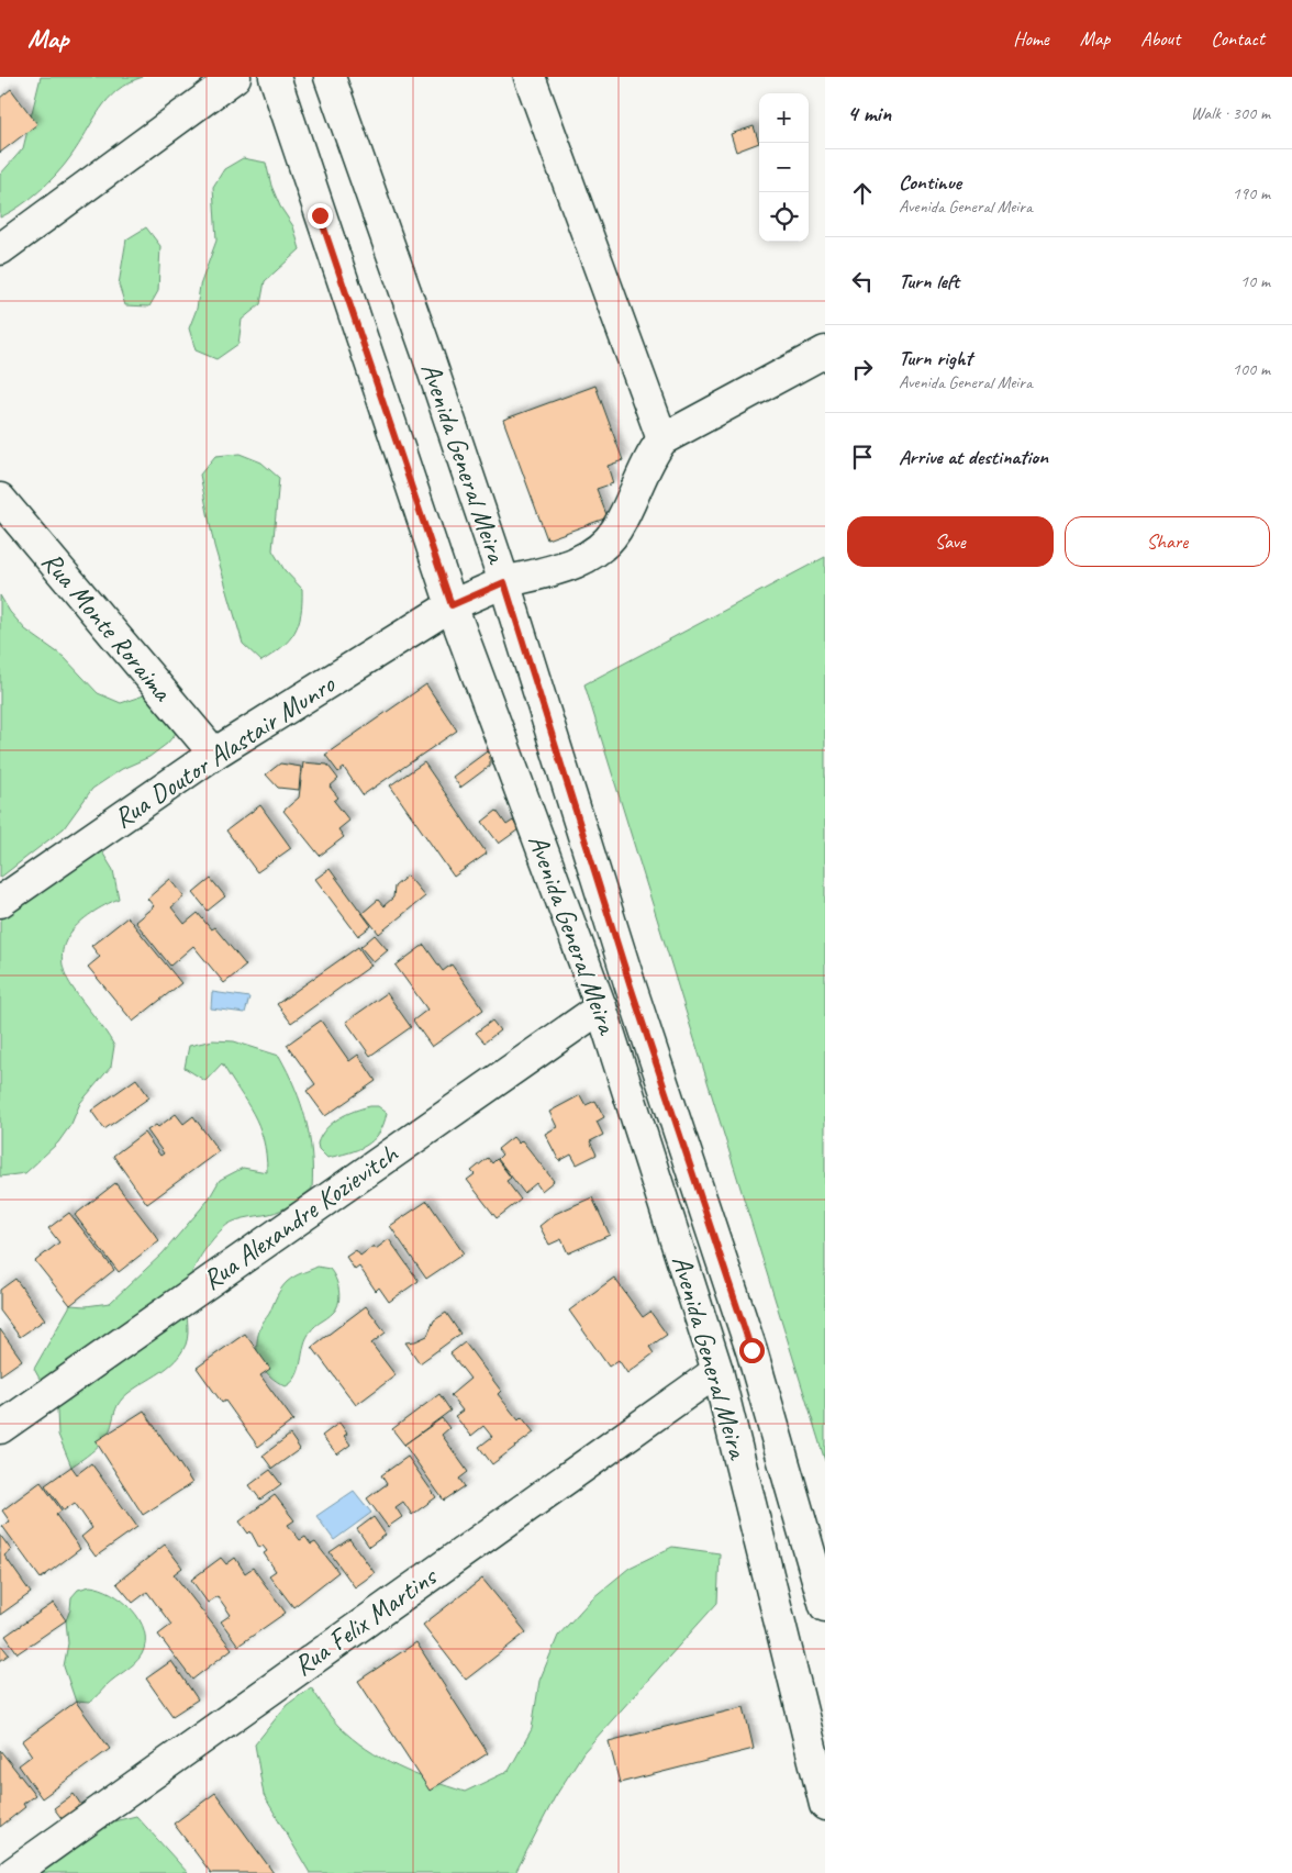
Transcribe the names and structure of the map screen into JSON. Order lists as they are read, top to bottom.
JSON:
{
  "streets": {
    "street": [
      "Avenida General Meira",
      "Rua Monte Roraima",
      "Rua Doutor Alastair Munro",
      "Rua Alexandre Kozievitch",
      "Rua Felix Martins"
    ]
  },
  "crossings": [
    ["Avenida General Meira", "Rua Doutor Alastair Munro"],
    ["Avenida General Meira", "Rua Alexandre Kozievitch"],
    ["Avenida General Meira", "Rua Felix Martins"],
    ["Rua Monte Roraima", "Rua Doutor Alastair Munro"]
  ],
  "page": {
    "header": "Map",
    "nav": [
      "Home",
      "Map",
      "About",
      "Contact"
    ],
    "heading": ["4 min", "Walk · 300 m"],
    "map_buttons": ["+", "−"],
    "list": [
      ["Continue", "Avenida General Meira", "190 m"],
      ["Turn left", "10 m"],
      ["Turn right", "Avenida General Meira", "100 m"],
      "Arrive at destination"
    ],
    "buttons": ["Save", "Share"]
  }
}
